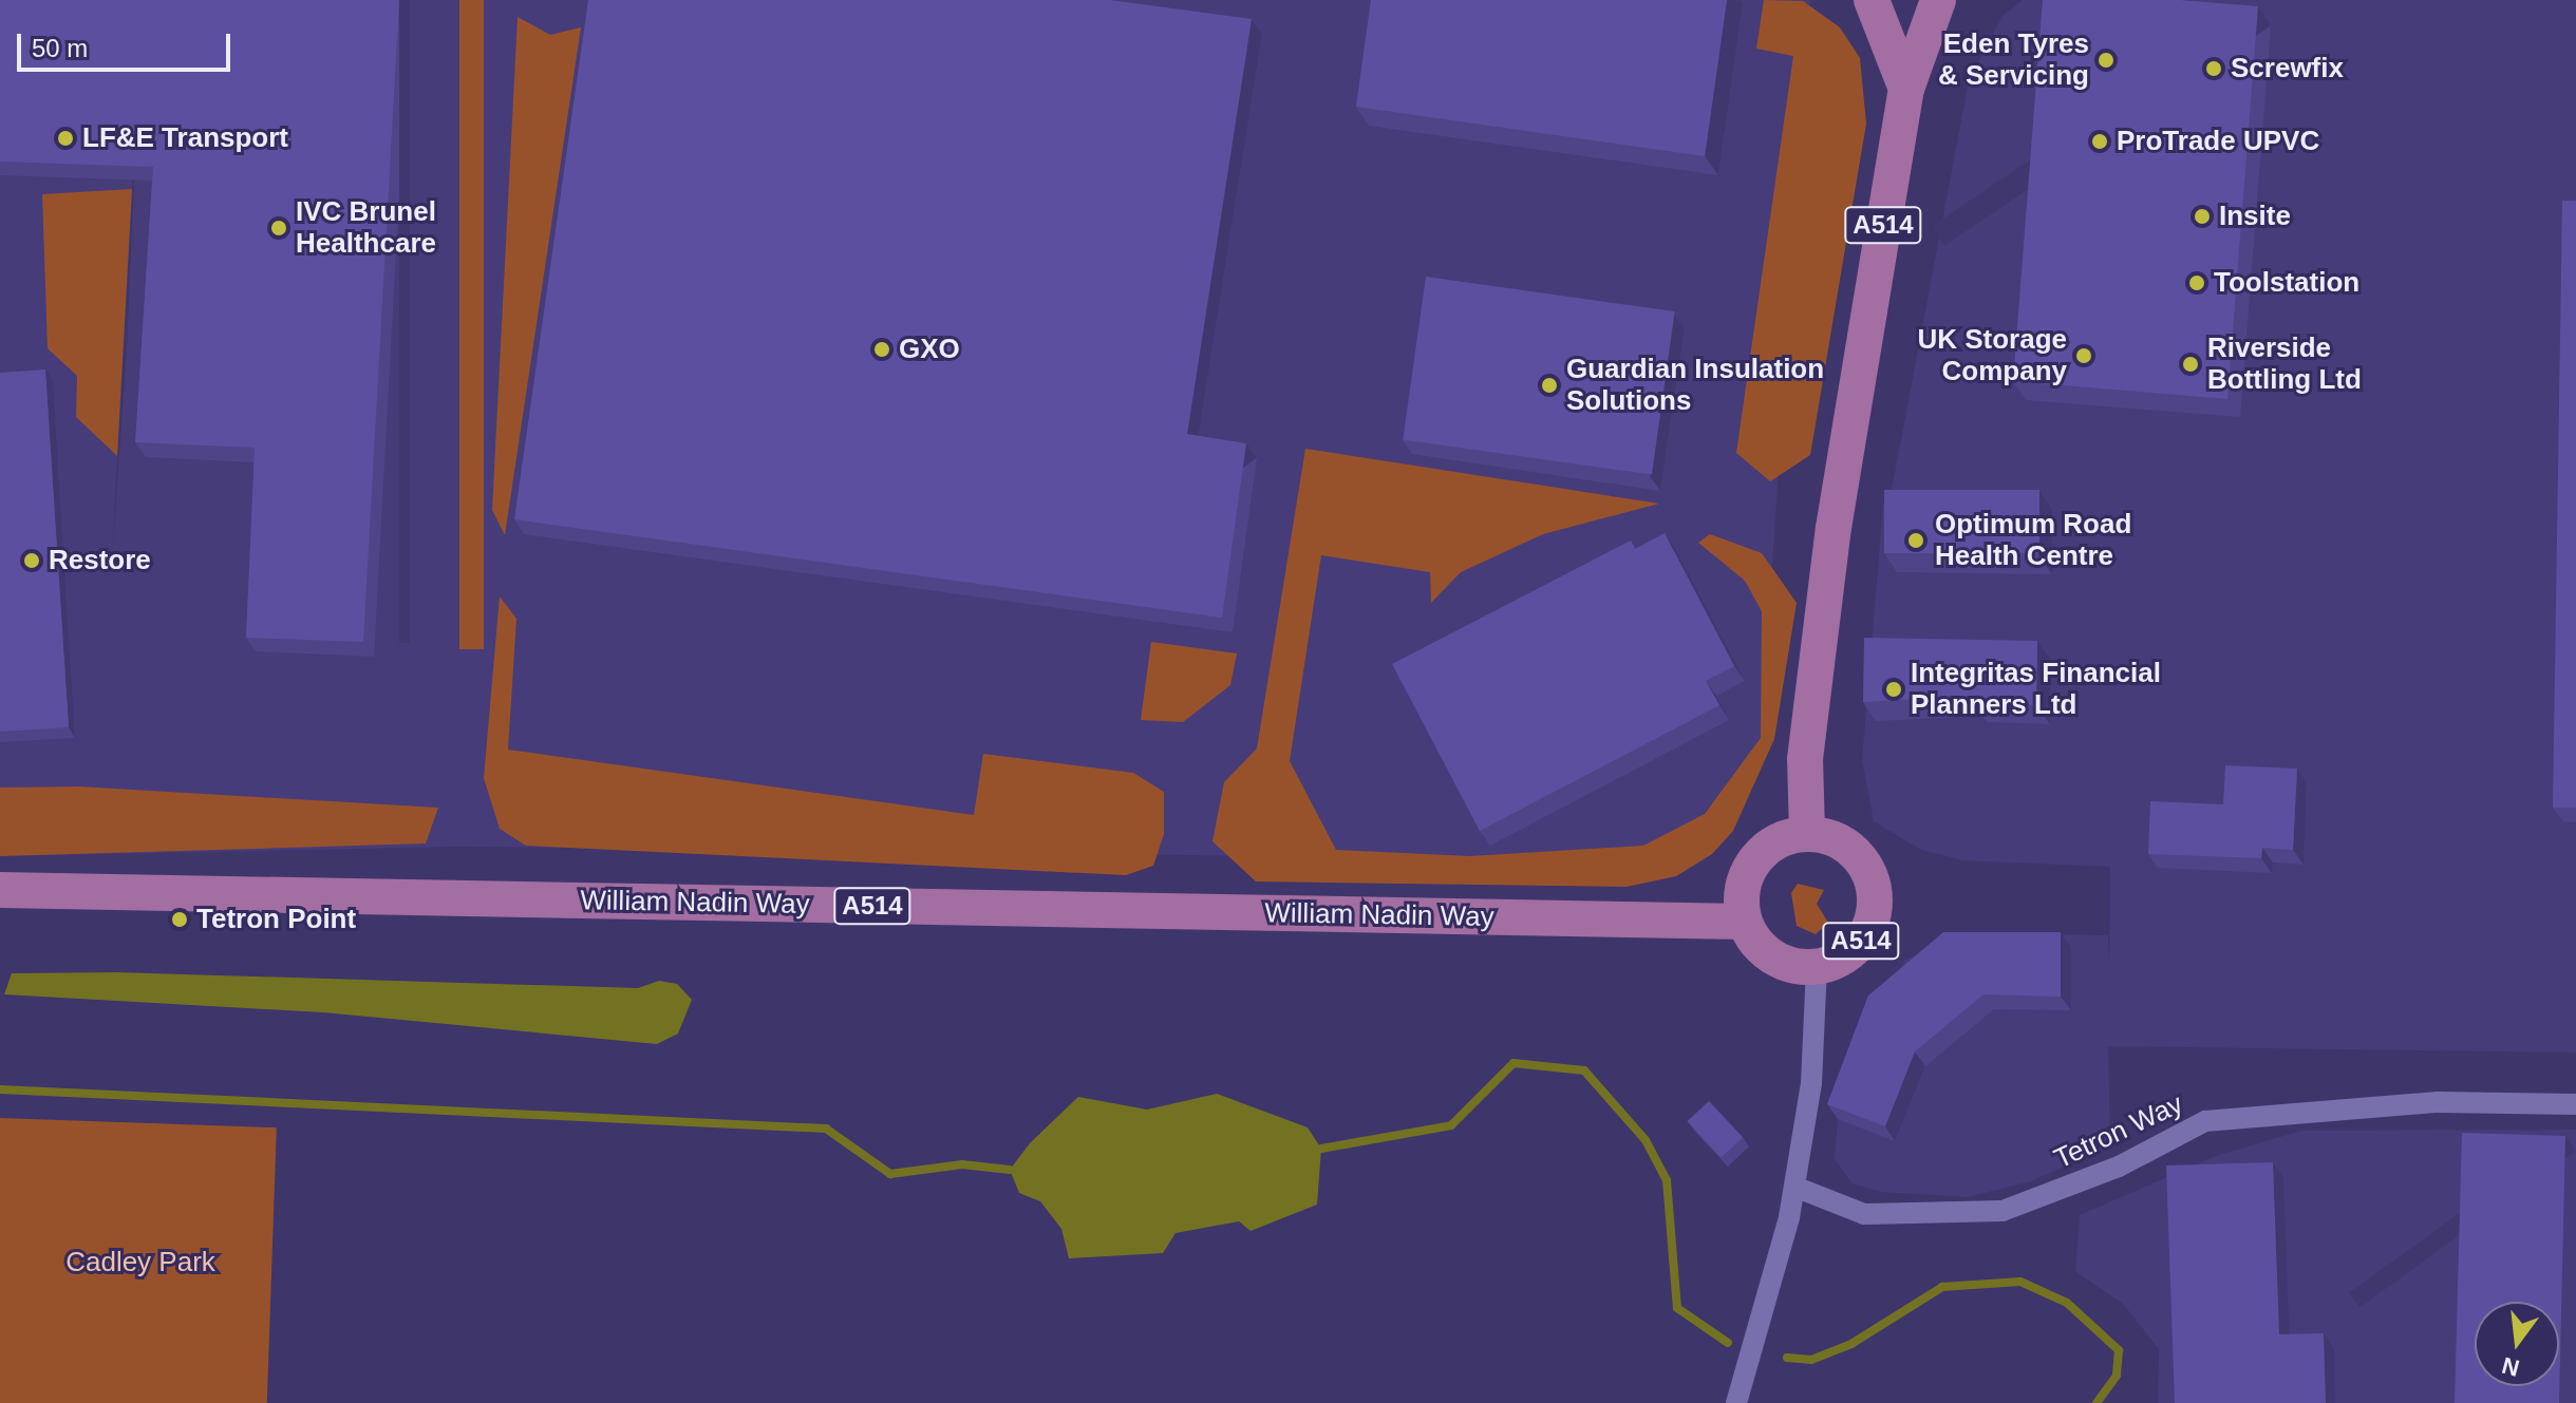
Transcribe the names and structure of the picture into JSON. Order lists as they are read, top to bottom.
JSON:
{
  "streets": {
    "main road": ["A514", "William Nadin Way"],
    "street": ["Tetron Way"]
  },
  "crossings": [
    ["A514", "William Nadin Way"]
  ],
  "parks": ["Cadley Park"],
  "places": [
    "Eden Tyres & Servicing",
    "Screwfix",
    "LF&E Transport",
    "ProTrade UPVC",
    "Insite",
    "IVC Brunel Healthcare",
    "Toolstation",
    "GXO",
    "UK Storage Company",
    "Riverside Bottling Ltd",
    "Guardian Insulation Solutions",
    "Optimum Road Health Centre",
    "Restore",
    "Integritas Financial Planners Ltd",
    "Tetron Point"
  ],
  "scale_bar": "50 m",
  "north": "bottom"
}
